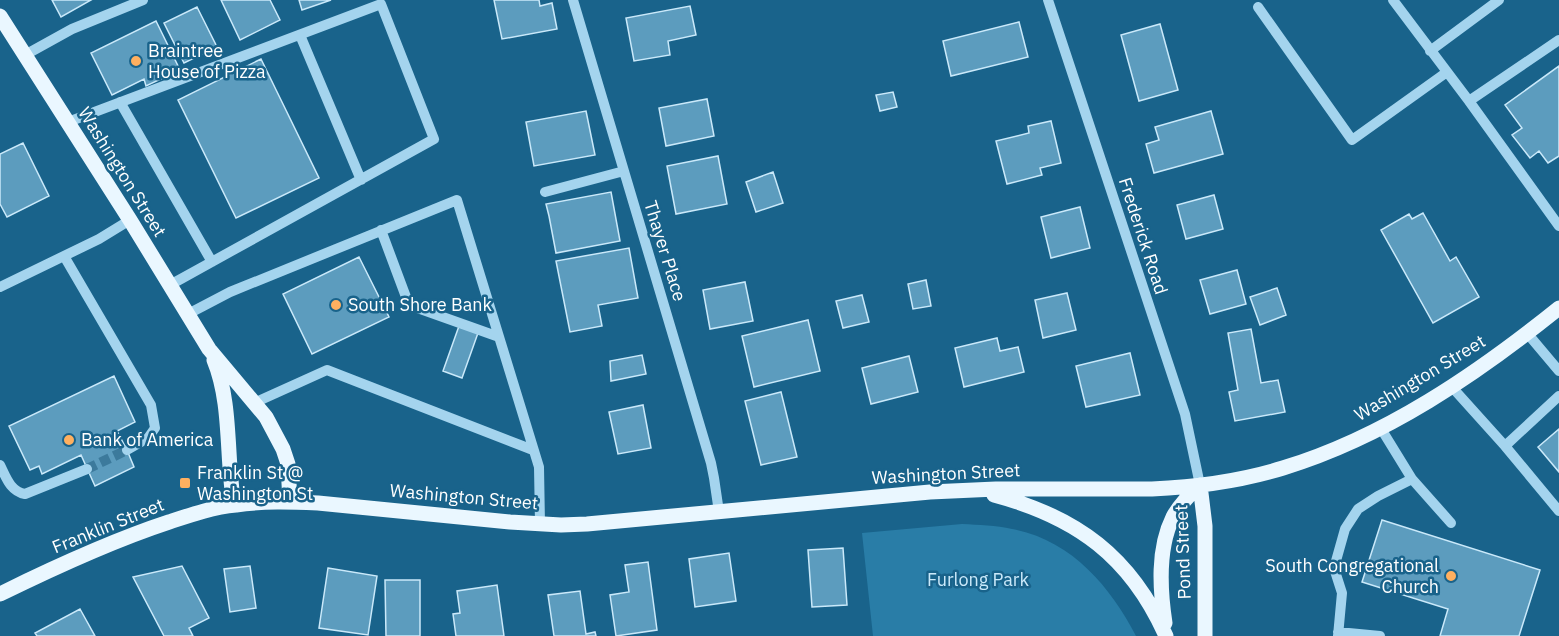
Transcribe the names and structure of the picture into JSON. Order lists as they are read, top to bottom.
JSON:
{
  "streets": {
    "main road": ["Washington Street", "Franklin Street", "Pond Street"],
    "street": ["Frederick Road", "Thayer Place"]
  },
  "crossings": [
    ["Washington Street", "Frederick Road"],
    ["Washington Street", "Thayer Place"],
    ["Washington Street", "Franklin Street"],
    ["Washington Street", "Pond Street"],
    ["Frederick Road", "Pond Street"]
  ],
  "parks": ["Furlong Park"],
  "places": {
    "other": [
      "Braintree House of Pizza",
      "South Shore Bank",
      "Bank of America",
      "South Congregational Church"
    ],
    "transit": ["Franklin St @ Washington St"]
  }
}
